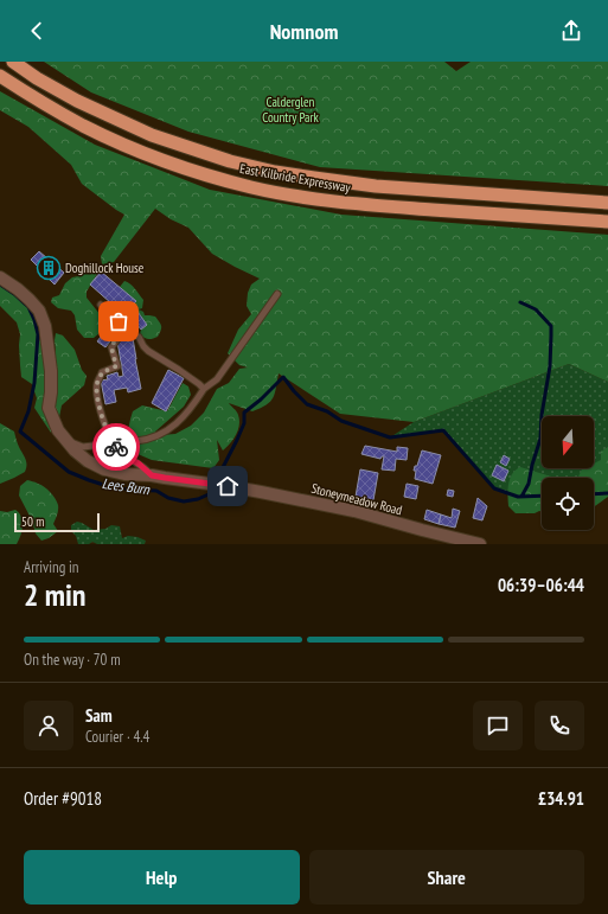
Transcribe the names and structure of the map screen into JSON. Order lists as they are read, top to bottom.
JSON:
{
  "streets": {
    "highway": ["East Kilbride Expressway"],
    "street": ["Stoneymeadow Road"]
  },
  "water": ["Lees Burn"],
  "parks": ["Calderglen Country Park"],
  "places": {
    "building": ["Doghillock House"]
  },
  "scale_bar": "50 m",
  "north": "bottom",
  "page": {
    "header": "Nomnom",
    "scale": "50 m",
    "heading": ["2 min", "Arriving in", "06:39–06:44"],
    "panel": [
      "Sam",
      "Courier · 4.4",
      "Order #9018",
      "£34.91"
    ],
    "bar": "On the way · 70 m",
    "buttons": ["Help", "Share"]
  }
}
